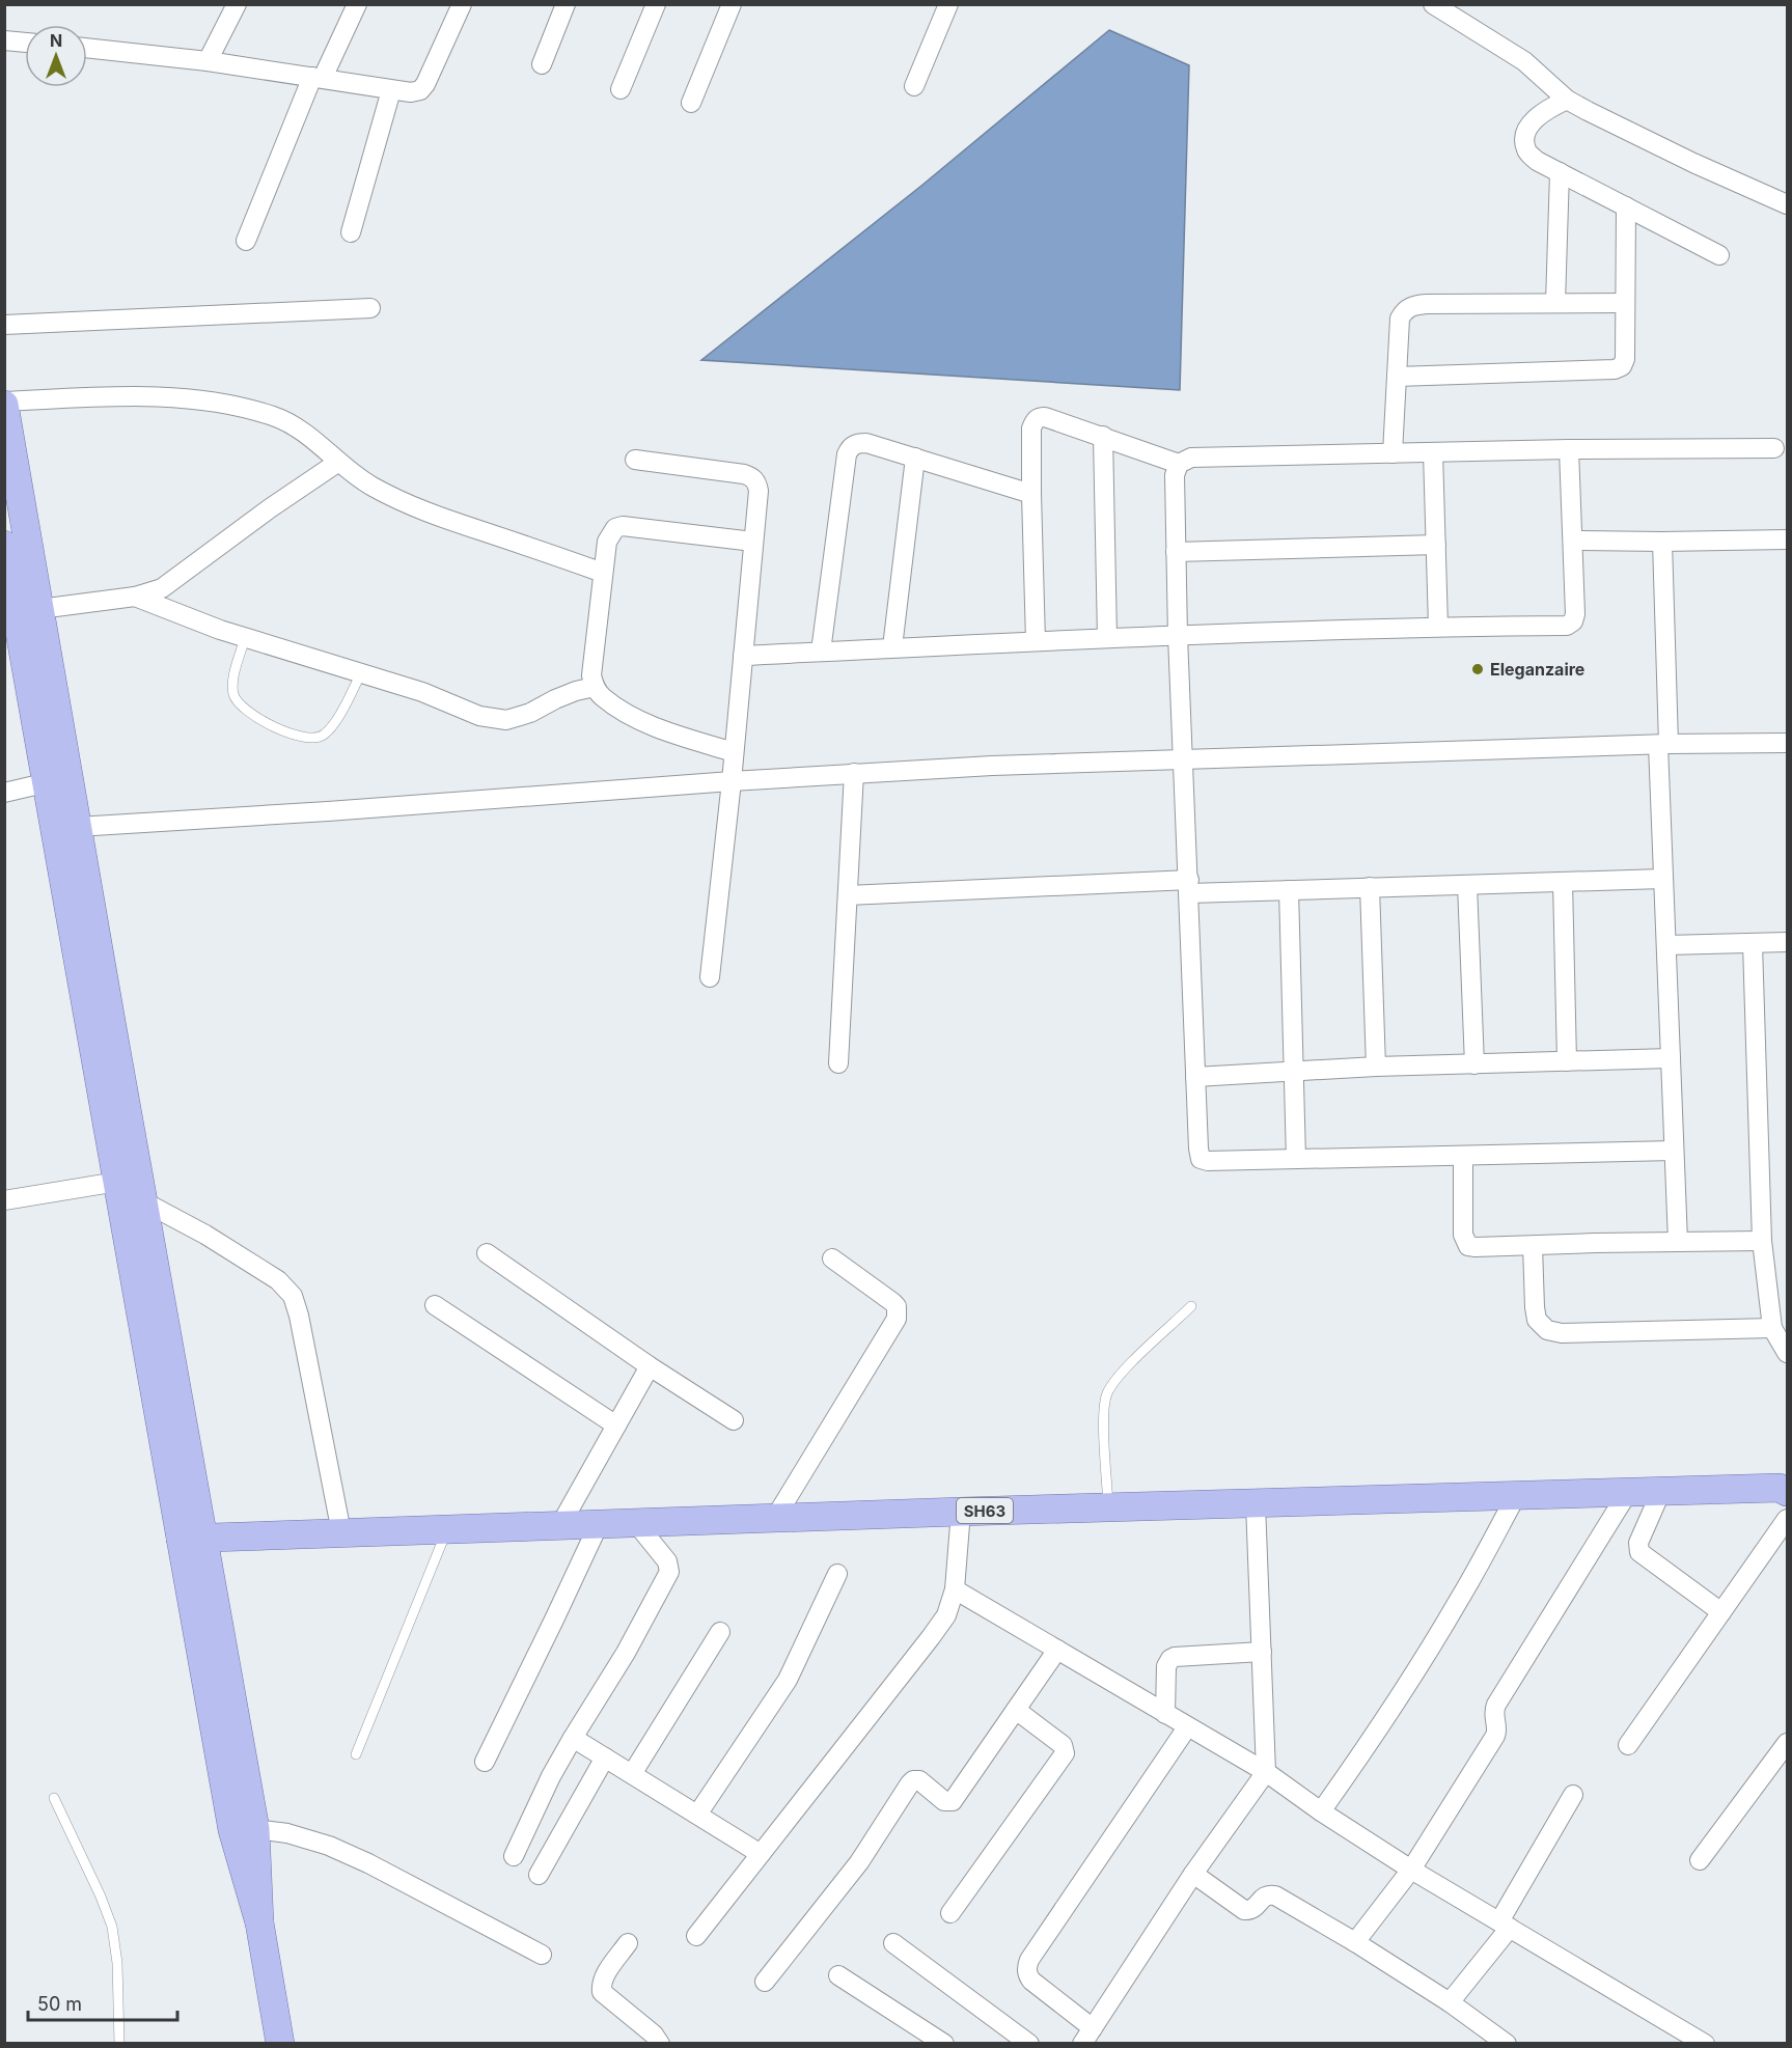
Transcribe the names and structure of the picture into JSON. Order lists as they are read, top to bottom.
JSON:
{
  "streets": {
    "main road": ["SH63"]
  },
  "places": ["Eleganzaire"],
  "scale_bar": "50 m",
  "north": "top"
}
